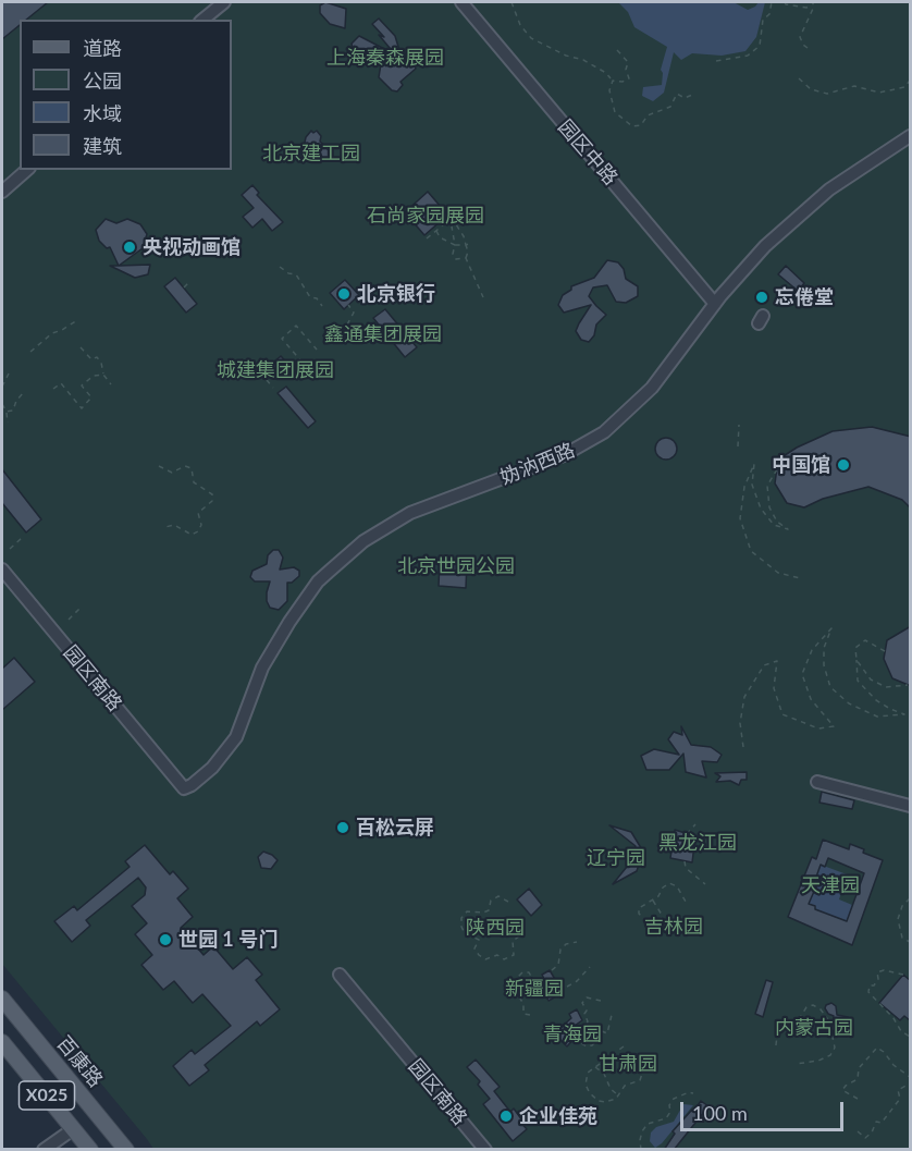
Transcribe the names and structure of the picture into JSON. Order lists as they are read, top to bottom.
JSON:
{
  "streets": {
    "main road": ["百康路", "X025"],
    "street": ["园区中路", "妫汭西路", "园区南路"]
  },
  "crossings": [
    ["园区中路", "妫汭西路"],
    ["妫汭西路", "园区南路"]
  ],
  "parks": [
    "上海秦森展园",
    "北京建工园",
    "石尚家园展园",
    "鑫通集团展园",
    "城建集团展园",
    "北京世园公园",
    "黑龙江园",
    "辽宁园",
    "天津园",
    "吉林园",
    "陕西园",
    "新疆园",
    "内蒙古园",
    "青海园",
    "甘肃园"
  ],
  "places": [
    "央视动画馆",
    "北京银行",
    "忘倦堂",
    "中国馆",
    "百松云屏",
    "世园 1 号门",
    "企业佳苑"
  ],
  "legend": [
    "道路",
    "公园",
    "水域",
    "建筑"
  ],
  "scale_bar": "100 m"
}
